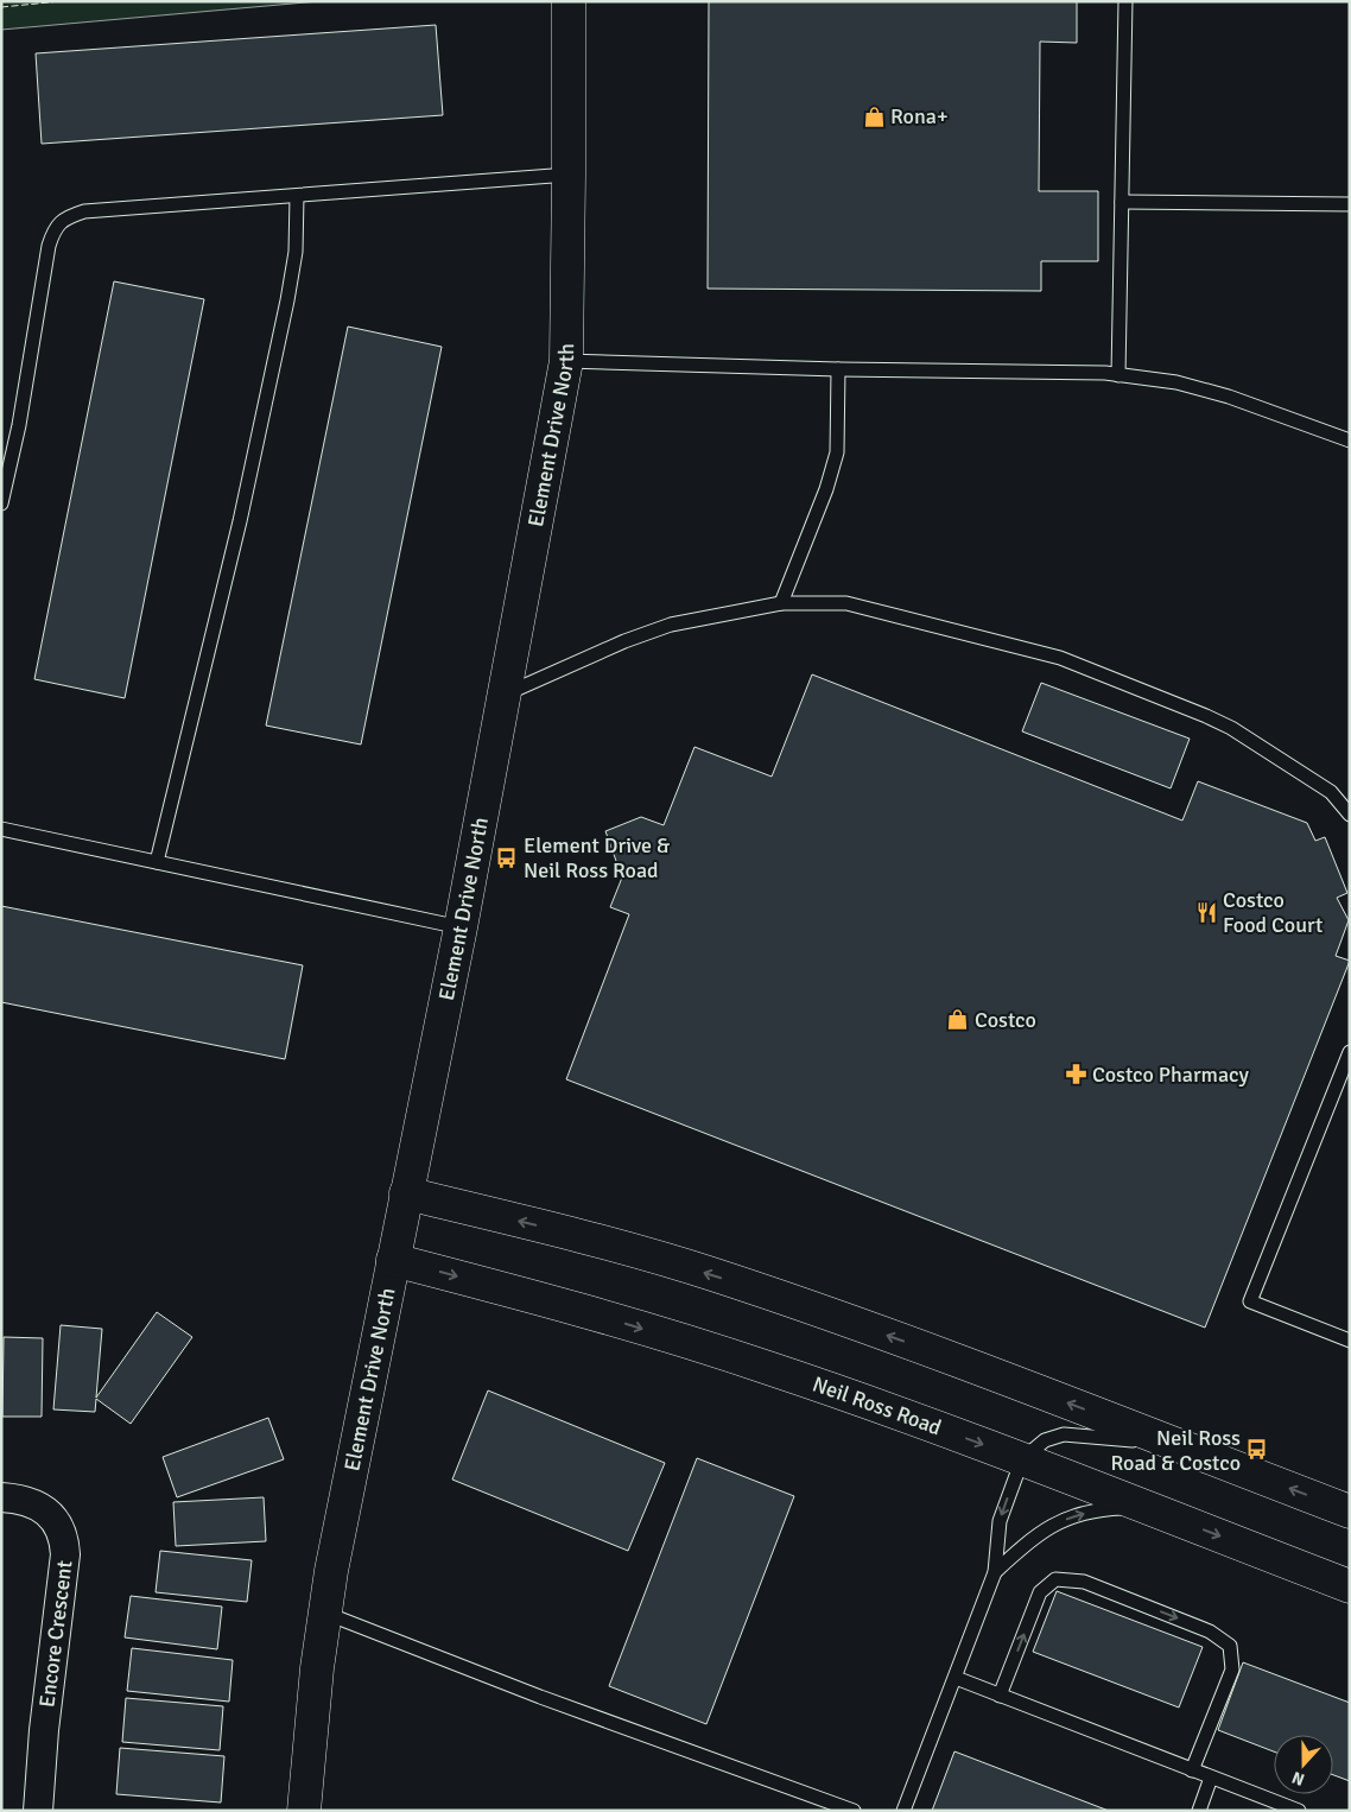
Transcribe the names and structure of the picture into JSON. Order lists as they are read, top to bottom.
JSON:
{
  "streets": {
    "main road": ["Element Drive North", "Neil Ross Road"],
    "street": ["Encore Crescent"]
  },
  "crossings": [
    ["Element Drive North", "Neil Ross Road"]
  ],
  "places": {
    "shop": ["Rona+", "Costco"],
    "bus stop": ["Element Drive & Neil Ross Road", "Neil Ross Road & Costco"],
    "restaurant": ["Costco Food Court"],
    "pharmacy": ["Costco Pharmacy"]
  },
  "north": "bottom"
}
